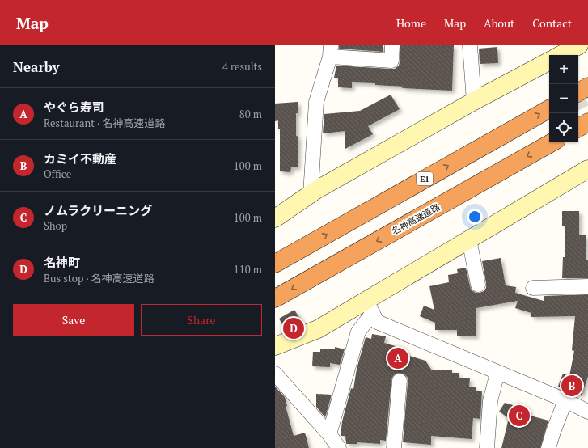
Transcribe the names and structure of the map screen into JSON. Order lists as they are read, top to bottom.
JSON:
{
  "streets": {
    "highway": ["E1", "名神高速道路"]
  },
  "page": {
    "header": "Map",
    "nav": [
      "Home",
      "Map",
      "About",
      "Contact"
    ],
    "heading": ["Nearby", "4 results"],
    "map_buttons": ["+", "−"],
    "list": [
      {
        "mark": "A",
        "name": "やぐら寿司",
        "note": "Restaurant · 名神高速道路",
        "value": "80 m"
      },
      {
        "mark": "B",
        "name": "カミイ不動産",
        "note": "Office",
        "value": "100 m"
      },
      {
        "mark": "C",
        "name": "ノムラクリーニング",
        "note": "Shop",
        "value": "100 m"
      },
      {
        "mark": "D",
        "name": "名神町",
        "note": "Bus stop · 名神高速道路",
        "value": "110 m"
      }
    ],
    "buttons": ["Save", "Share"],
    "pins": [
      "D",
      "A",
      "B",
      "C"
    ]
  }
}
